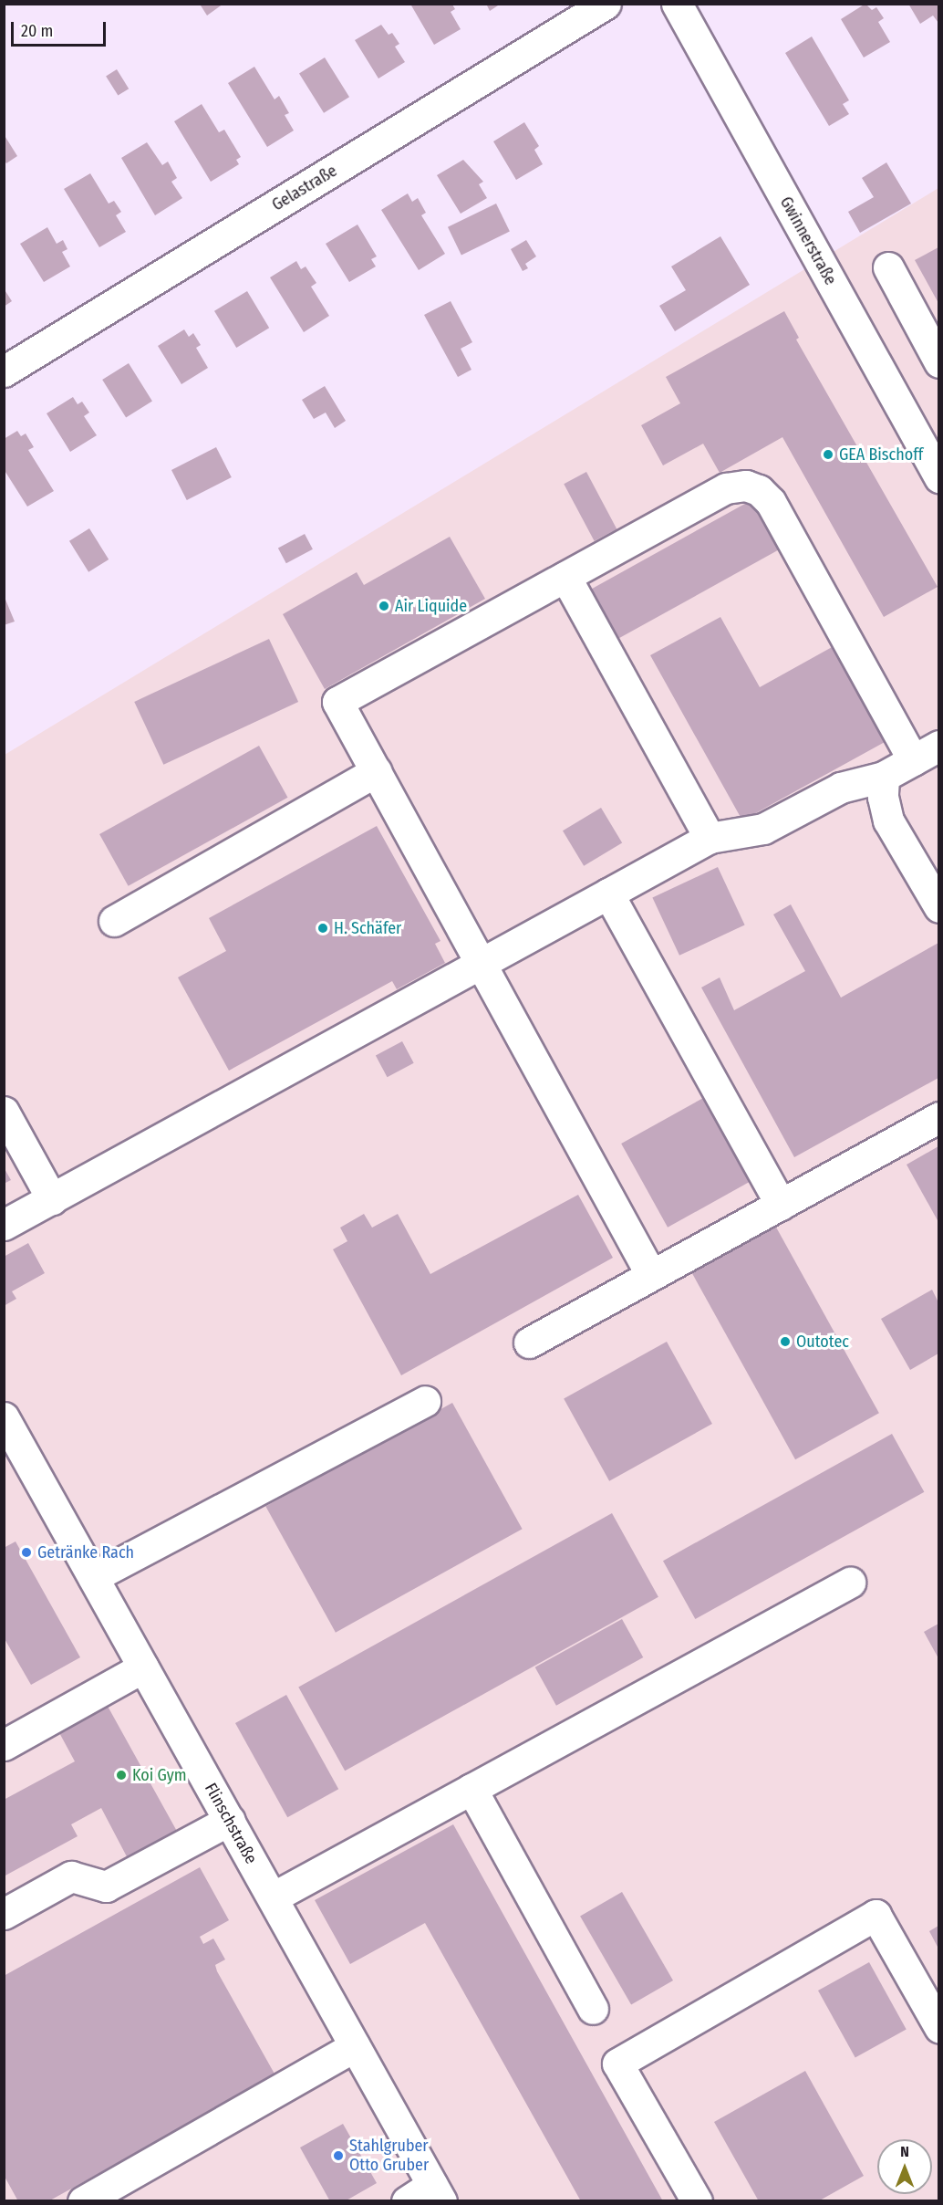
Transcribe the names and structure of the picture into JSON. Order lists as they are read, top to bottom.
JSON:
{
  "streets": {
    "street": ["Gelastraße", "Gwinnerstraße", "Flinschstraße"]
  },
  "places": [
    "GEA Bischoff",
    "Air Liquide",
    "H. Schäfer",
    "Outotec",
    "Getränke Rach",
    "Koi Gym",
    "Stahlgruber Otto Gruber"
  ],
  "scale_bar": "20 m",
  "north": "top"
}
